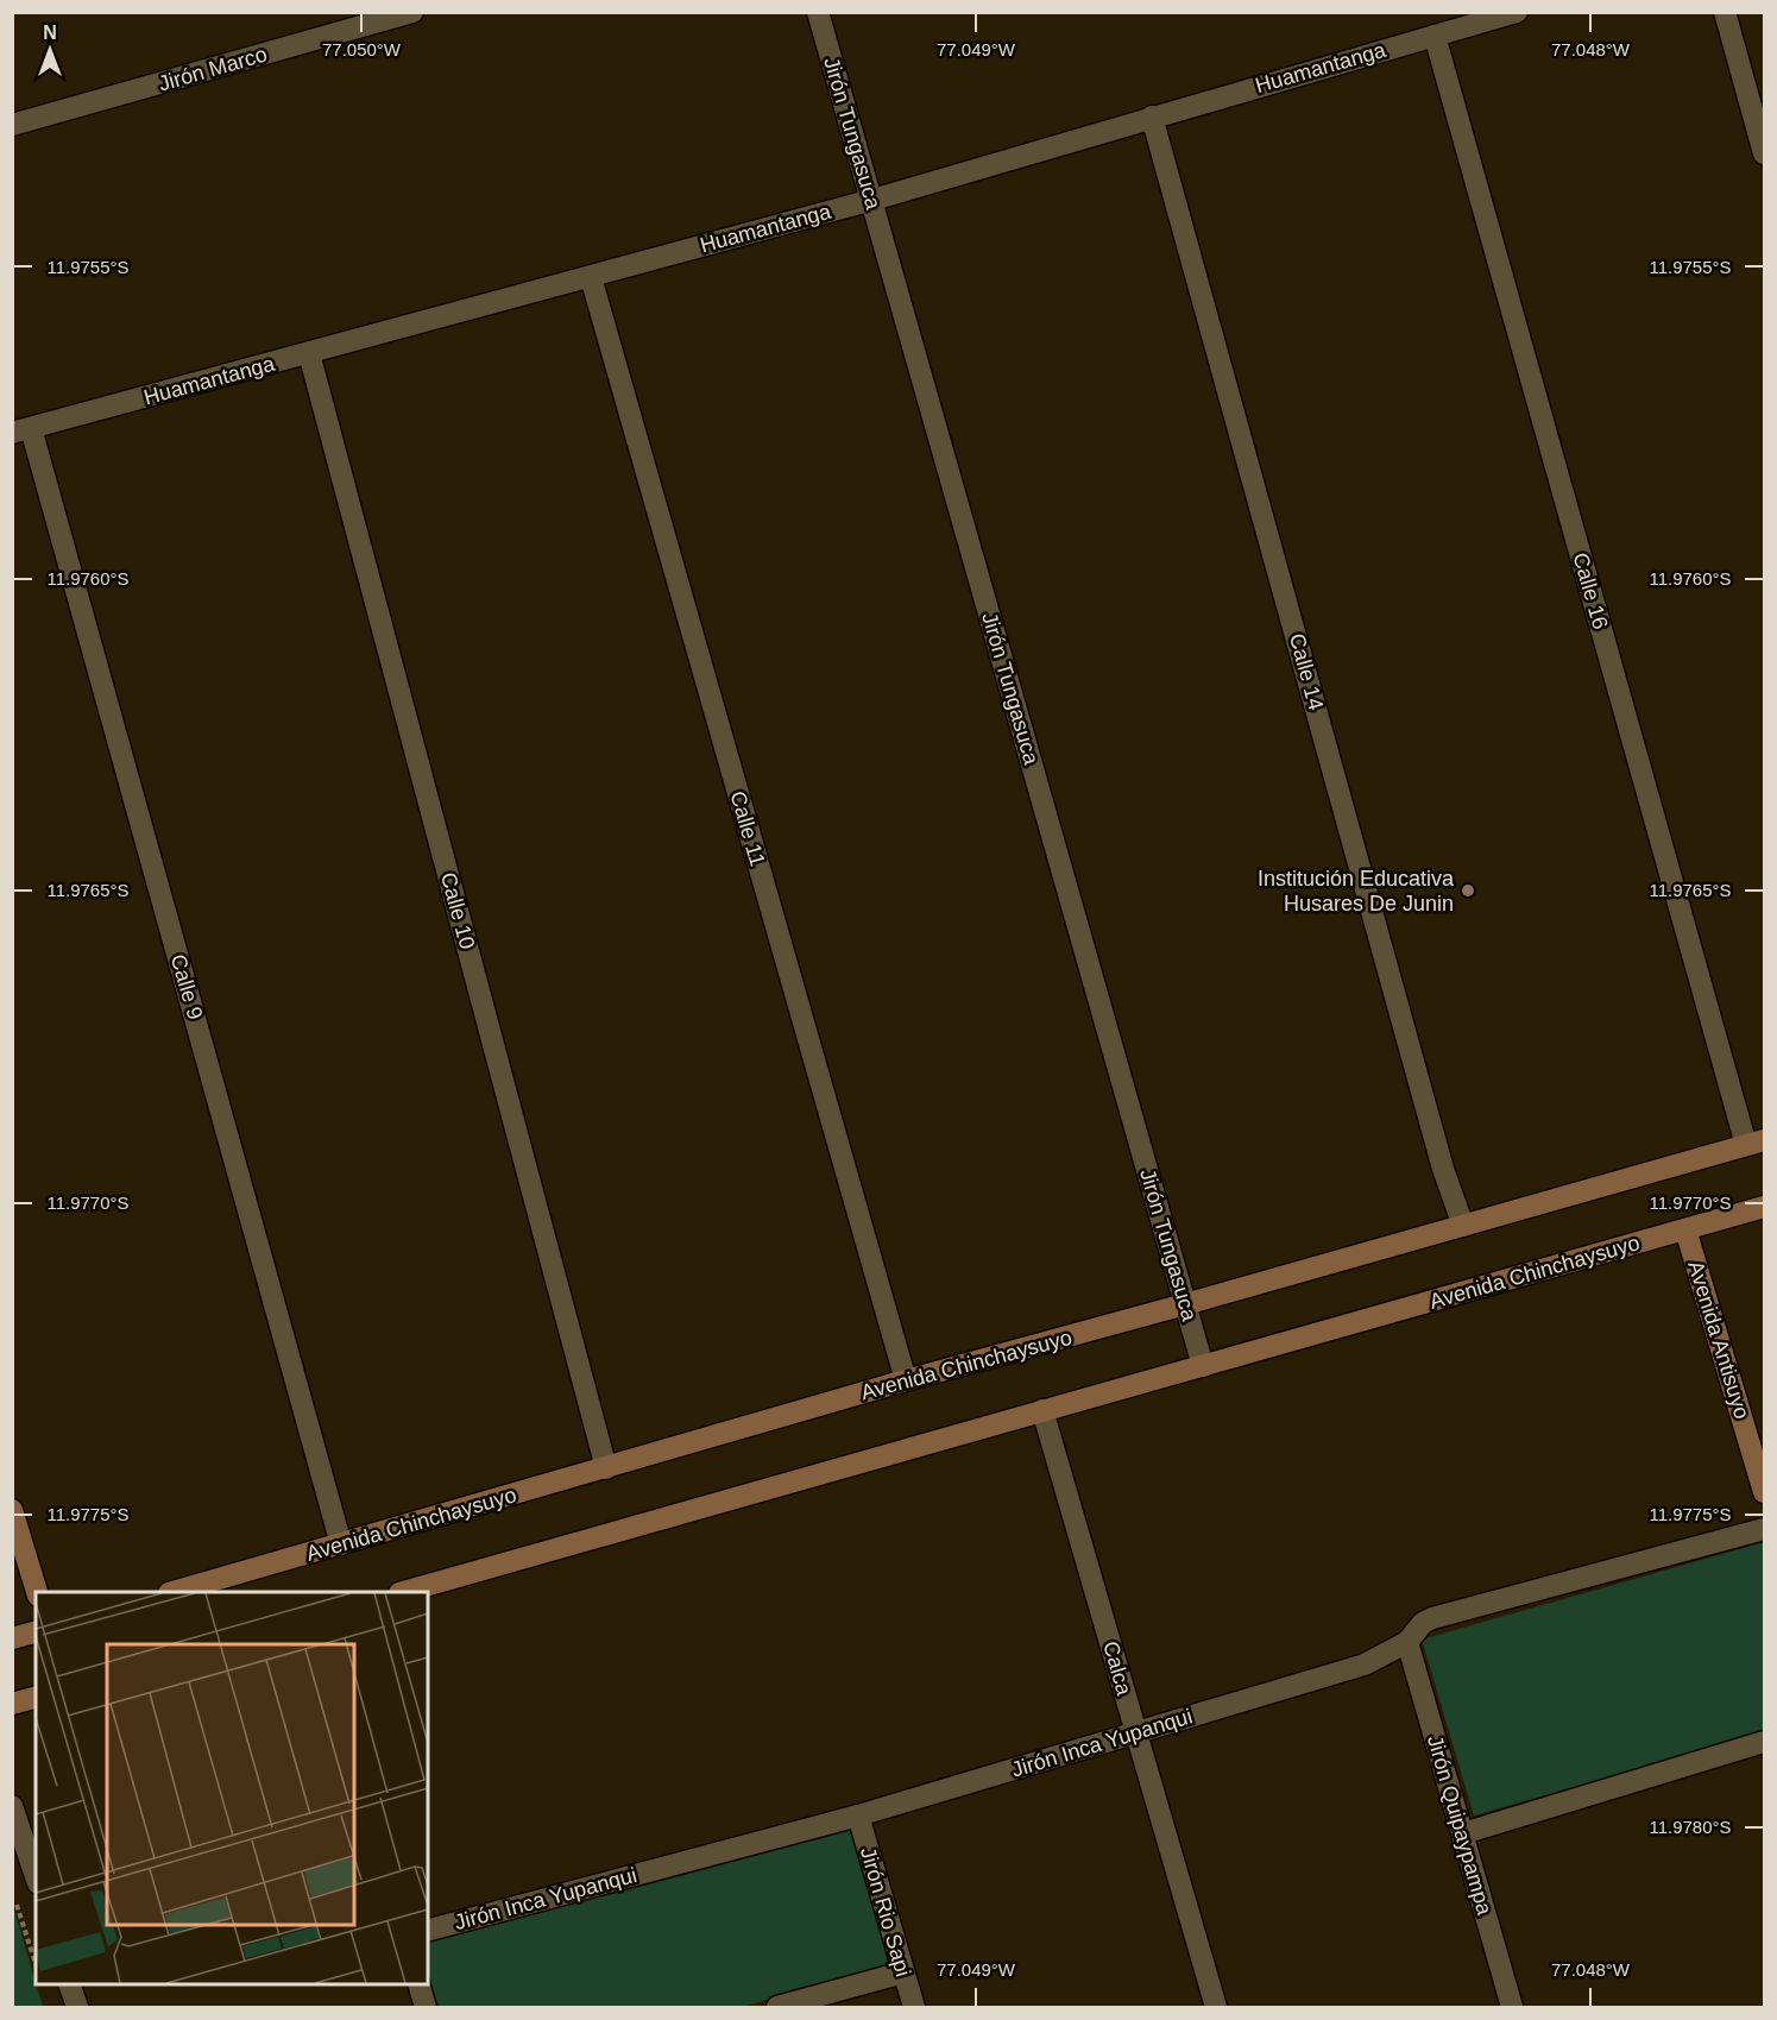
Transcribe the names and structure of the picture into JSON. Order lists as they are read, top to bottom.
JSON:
{
  "streets": {
    "main road": ["Avenida Chinchaysuyo", "Avenida Antisuyo"],
    "street": [
      "Huamantanga",
      "Jirón Marco",
      "Jirón Tungasuca",
      "Calle 16",
      "Calle 14",
      "Calle 11",
      "Calle 10",
      "Calle 9",
      "Calca",
      "Jirón Inca Yupanqui",
      "Jirón Quipaypampa",
      "Jirón Rio Sapi"
    ]
  },
  "crossings": [
    ["Huamantanga", "Jirón Tungasuca"],
    ["Huamantanga", "Calle 16"],
    ["Huamantanga", "Calle 14"],
    ["Huamantanga", "Calle 11"],
    ["Huamantanga", "Calle 10"],
    ["Huamantanga", "Calle 9"],
    ["Jirón Tungasuca", "Avenida Chinchaysuyo"],
    ["Calle 16", "Avenida Chinchaysuyo"],
    ["Calle 14", "Avenida Chinchaysuyo"],
    ["Calle 11", "Avenida Chinchaysuyo"],
    ["Calle 10", "Avenida Chinchaysuyo"],
    ["Calle 9", "Avenida Chinchaysuyo"],
    ["Avenida Chinchaysuyo", "Avenida Antisuyo"],
    ["Avenida Chinchaysuyo", "Calca"],
    ["Calca", "Jirón Inca Yupanqui"],
    ["Jirón Inca Yupanqui", "Jirón Quipaypampa"],
    ["Jirón Inca Yupanqui", "Jirón Rio Sapi"]
  ],
  "places": ["Institución Educativa Husares De Junin"],
  "north": "top",
  "coordinates": [
    "77.050°W",
    "77.049°W",
    "77.048°W",
    "11.9755°S",
    "11.9760°S",
    "11.9765°S",
    "11.9770°S",
    "11.9775°S",
    "11.9780°S"
  ]
}
